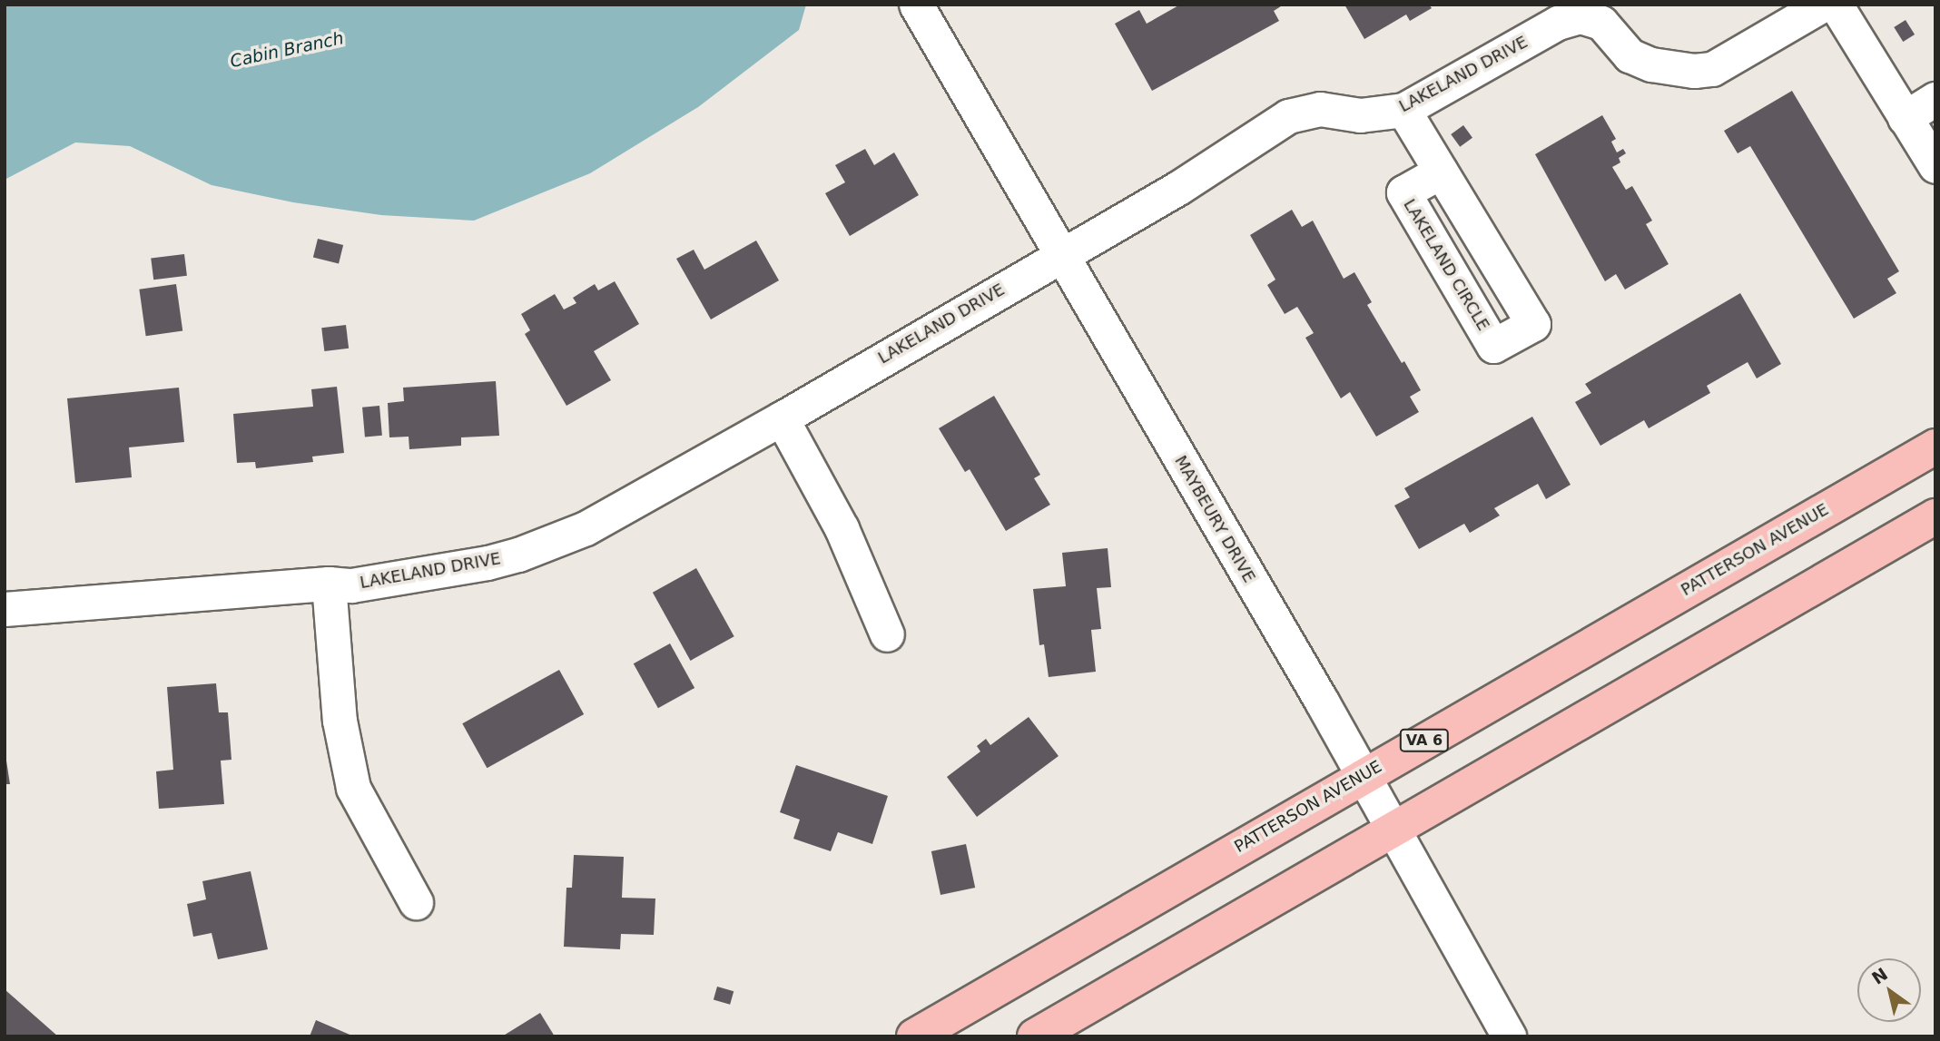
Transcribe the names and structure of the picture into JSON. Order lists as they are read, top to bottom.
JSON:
{
  "streets": {
    "main road": ["PATTERSON AVENUE", "VA 6"],
    "street": ["LAKELAND DRIVE", "LAKELAND CIRCLE", "MAYBEURY DRIVE"]
  },
  "crossings": [
    ["LAKELAND DRIVE", "LAKELAND CIRCLE"],
    ["LAKELAND DRIVE", "MAYBEURY DRIVE"],
    ["MAYBEURY DRIVE", "PATTERSON AVENUE"]
  ],
  "water": ["Cabin Branch"],
  "north": "top left"
}
